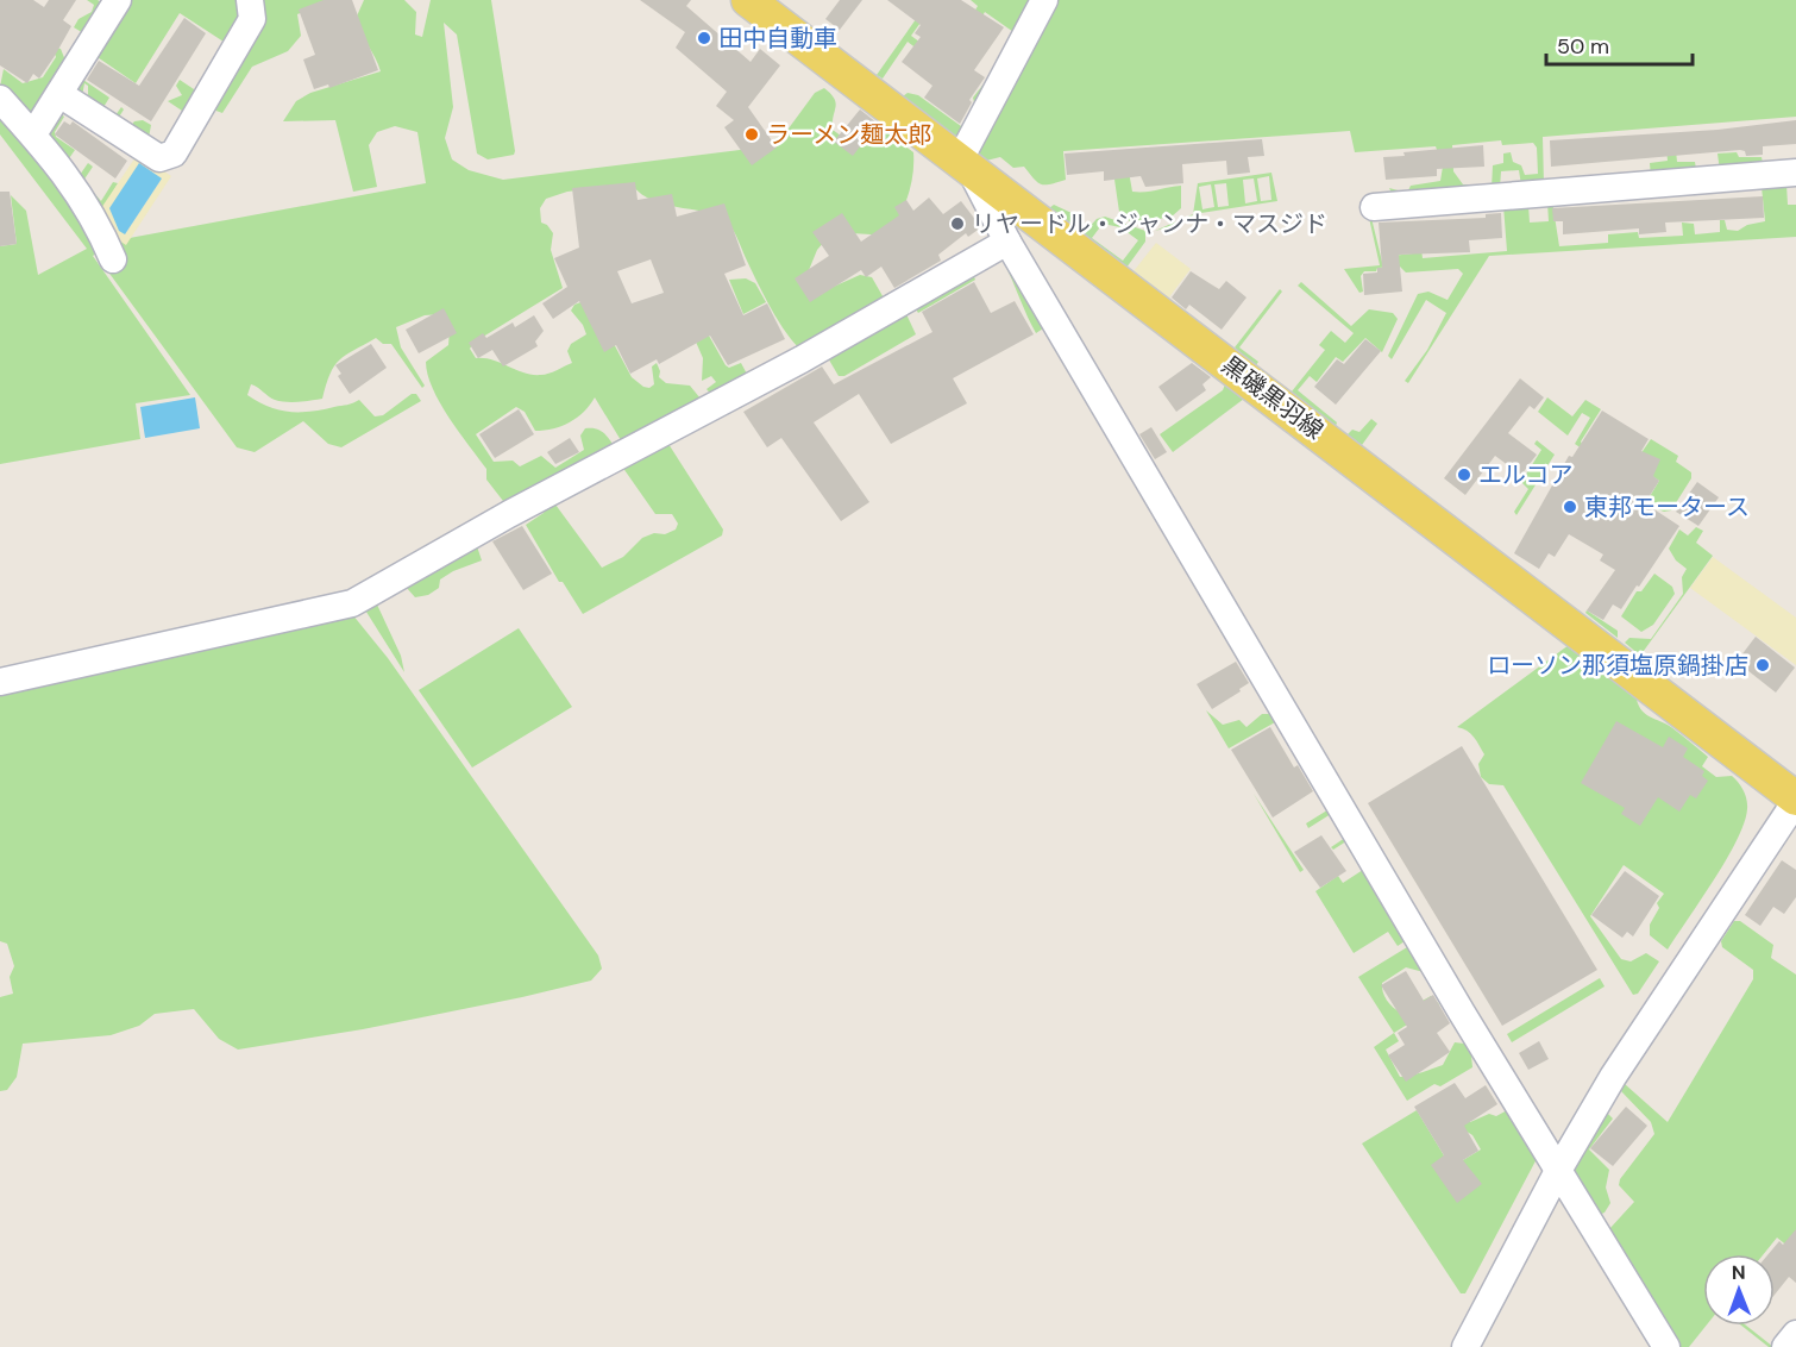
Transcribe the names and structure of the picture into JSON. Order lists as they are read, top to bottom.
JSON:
{
  "streets": {
    "main road": ["黒磯黒羽線"]
  },
  "places": [
    "田中自動車",
    "ラーメン麺太郎",
    "リヤードル・ジャンナ・マスジド",
    "エルコア",
    "東邦モータース",
    "ローソン那須塩原鍋掛店"
  ],
  "scale_bar": "50 m",
  "north": "top"
}
